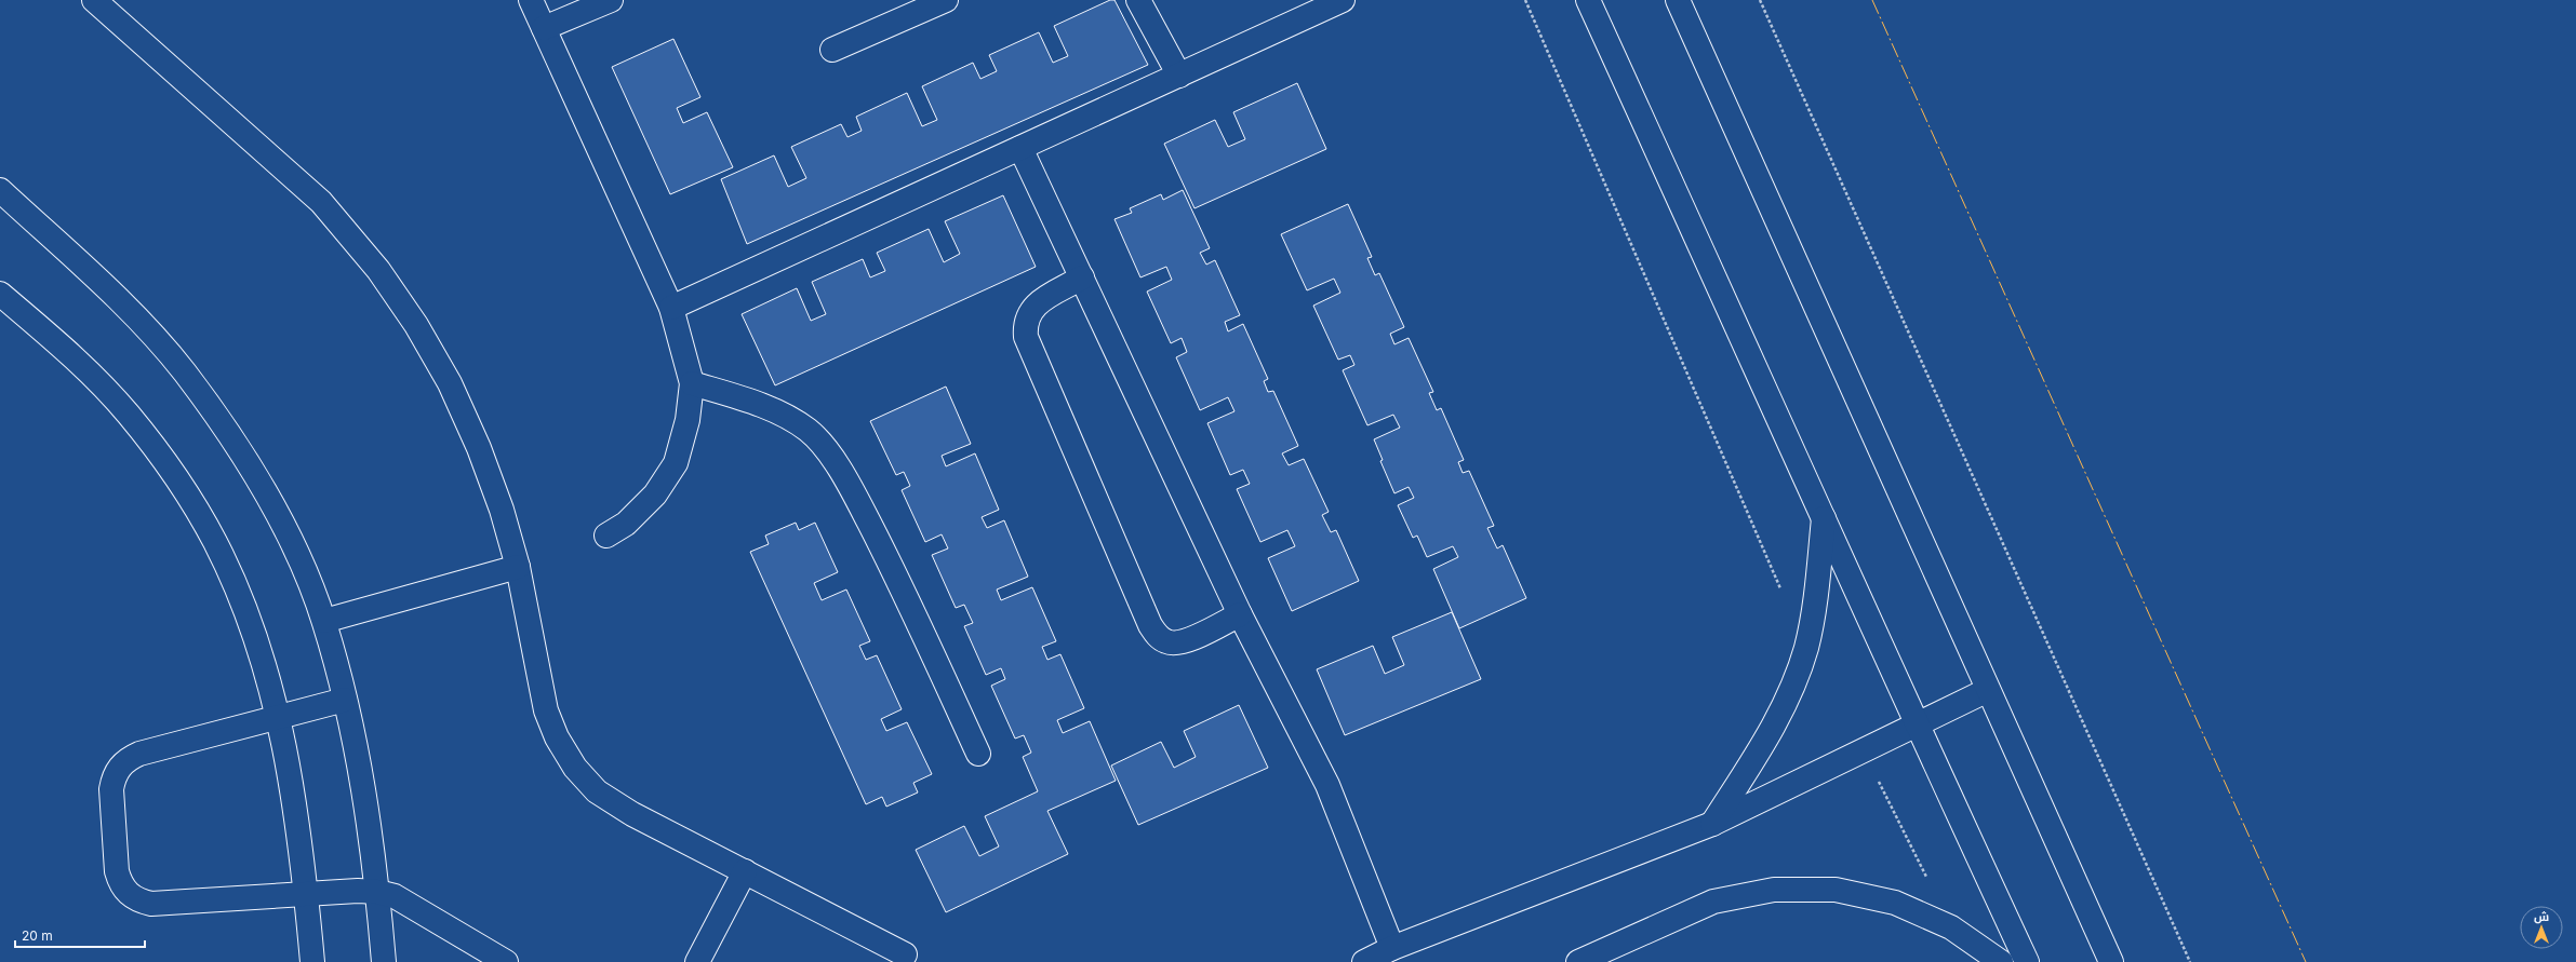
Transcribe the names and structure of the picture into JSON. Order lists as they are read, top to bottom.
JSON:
{
  "scale_bar": "20 m",
  "north": "top"
}
